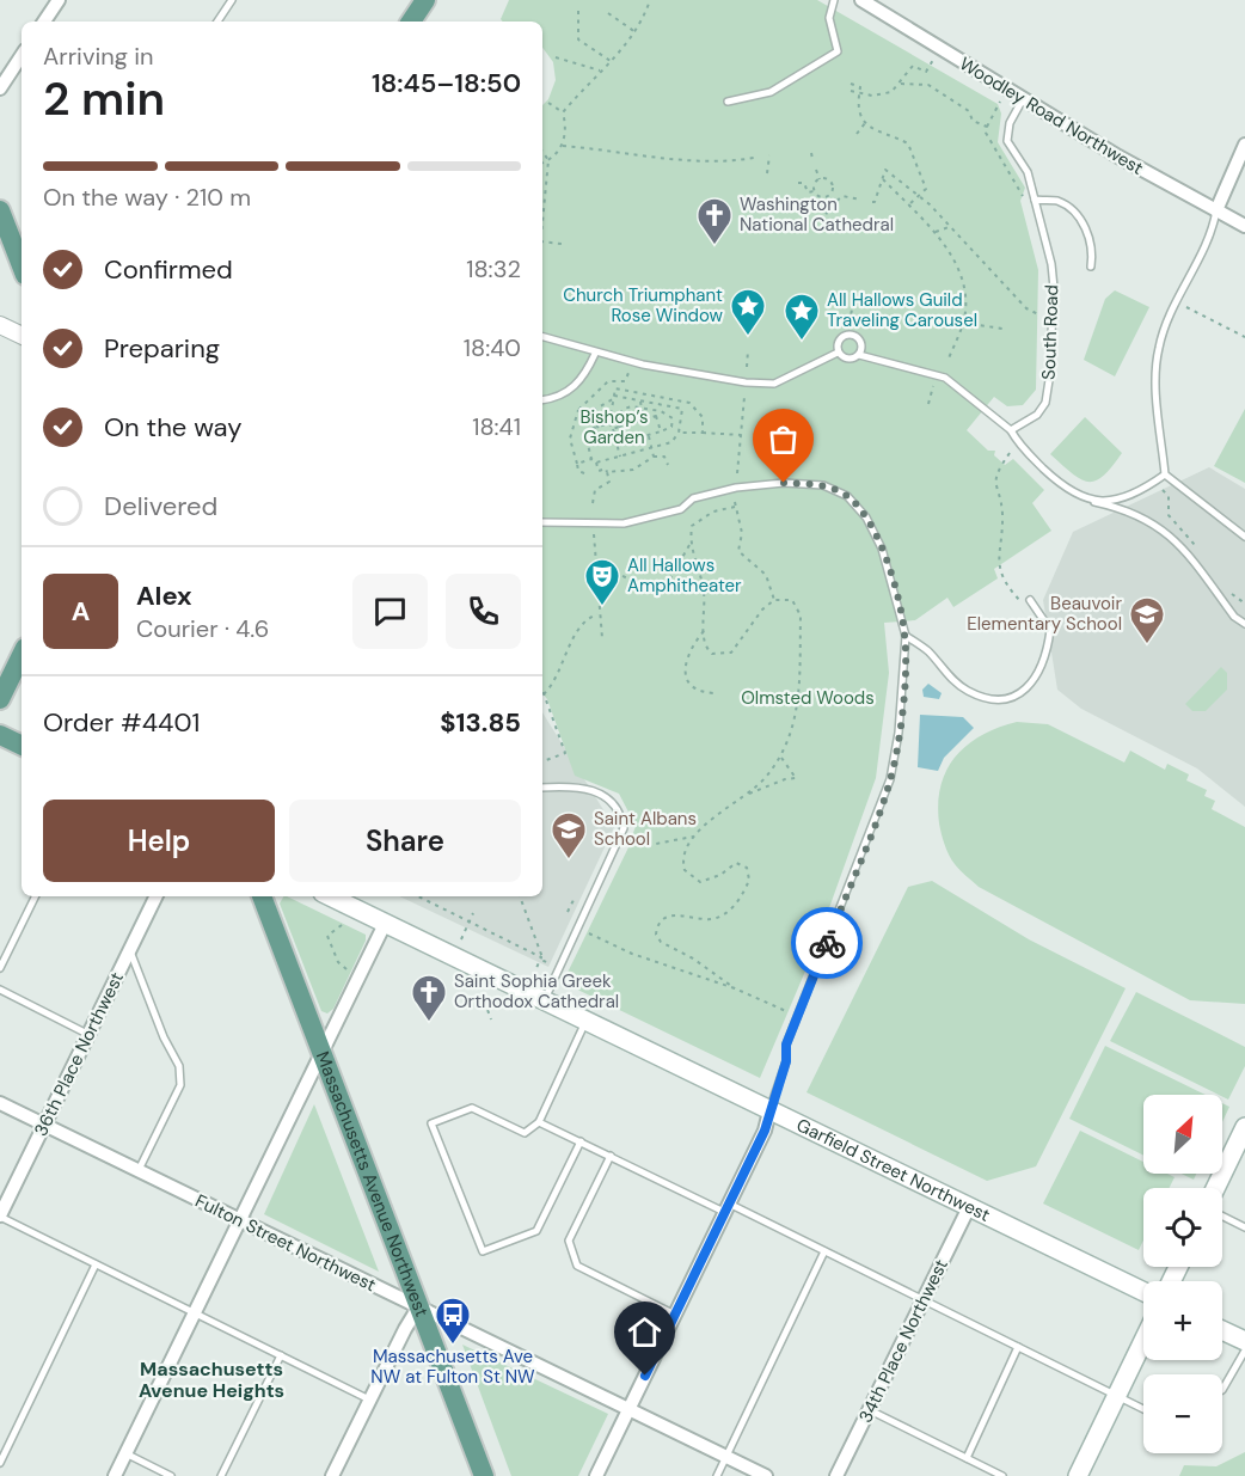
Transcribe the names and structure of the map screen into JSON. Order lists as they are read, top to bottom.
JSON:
{
  "streets": {
    "main road": ["Garfield Street Northwest", "Massachusetts Avenue Northwest"],
    "street": [
      "Woodley Road Northwest",
      "36th Place Northwest",
      "Fulton Street Northwest",
      "34th Place Northwest"
    ],
    "lane": ["South Road"]
  },
  "crossings": [
    ["Woodley Road Northwest", "South Road"],
    ["36th Place Northwest", "Fulton Street Northwest"],
    ["Garfield Street Northwest", "34th Place Northwest"],
    ["Massachusetts Avenue Northwest", "Fulton Street Northwest"]
  ],
  "districts": ["Massachusetts Avenue Heights"],
  "parks": ["Bishop’s Garden", "Olmsted Woods"],
  "places": {
    "church": ["Washington National Cathedral", "Saint Sophia Greek Orthodox Cathedral"],
    "place": ["Church Triumphant Rose Window", "All Hallows Guild Traveling Carousel"],
    "theatre": ["All Hallows Amphitheater"],
    "school or university": ["Beauvoir Elementary School", "Saint Albans School"],
    "bus stop": ["Massachusetts Ave NW at Fulton St NW"]
  },
  "north": "top right",
  "page": {
    "heading": ["2 min", "Arriving in", "18:45–18:50"],
    "panel": [
      "Alex",
      "Courier · 4.6",
      "Order #4401",
      "$13.85"
    ],
    "bar": "On the way · 210 m",
    "list": [
      ["Confirmed", "18:32"],
      ["Preparing", "18:40"],
      ["On the way", "18:41"],
      "Delivered"
    ],
    "round": "A",
    "buttons": ["Help", "Share"],
    "map_buttons": ["+", "−"]
  }
}
